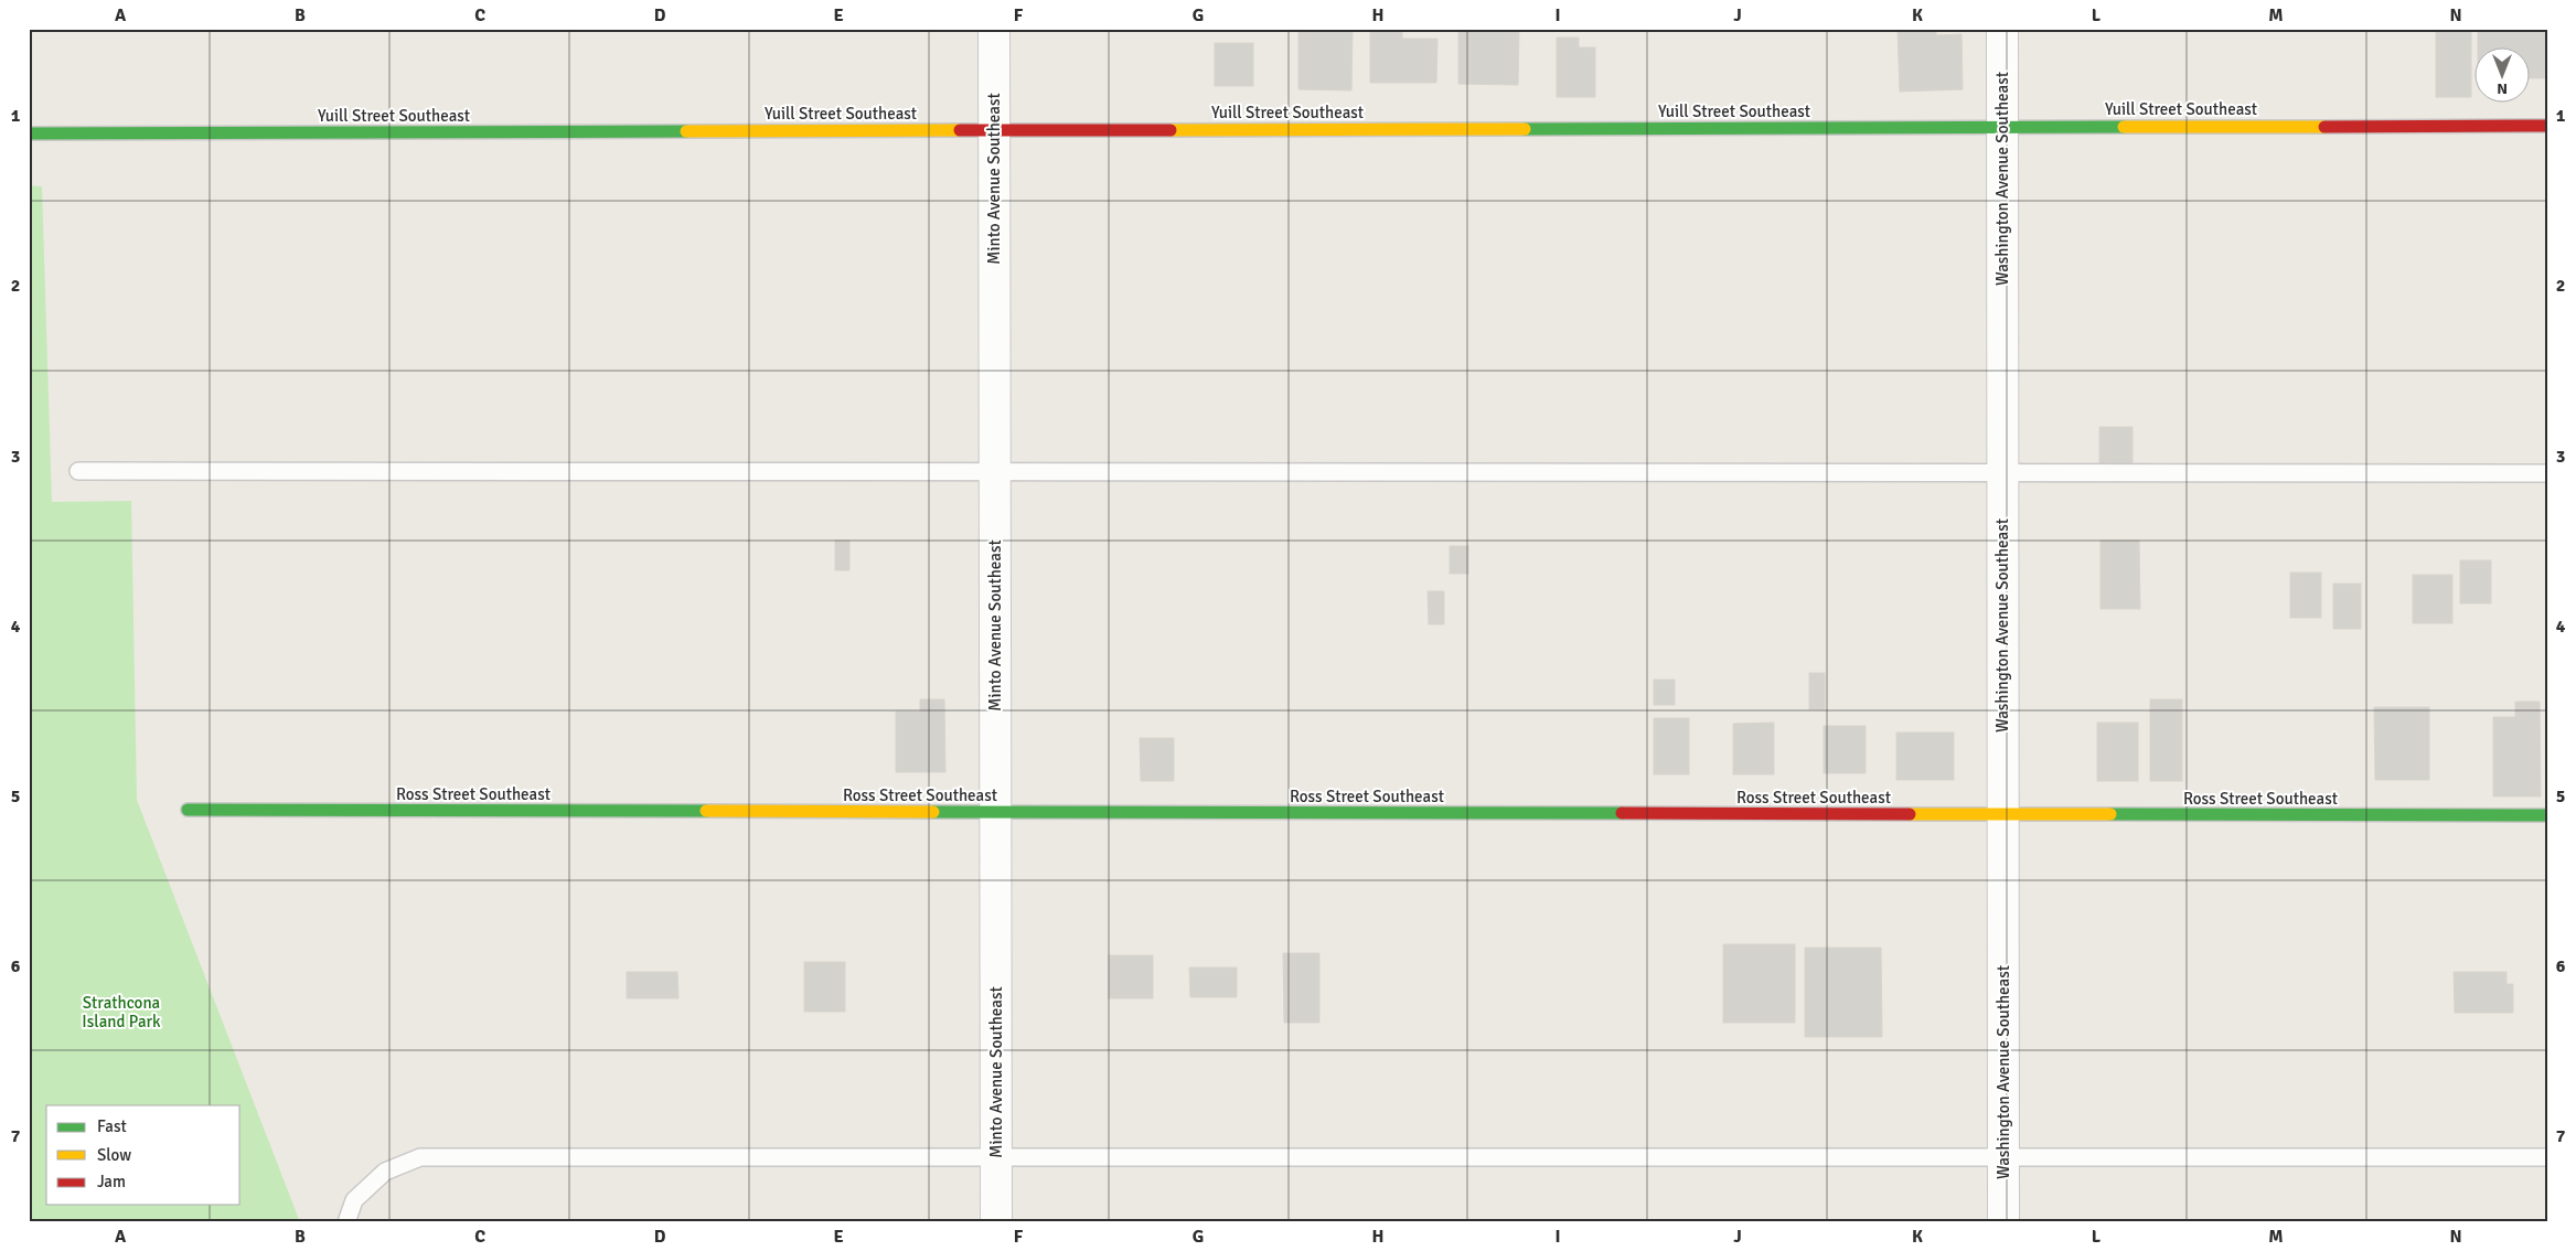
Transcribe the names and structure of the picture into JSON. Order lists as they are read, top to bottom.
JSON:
{
  "streets": {
    "street": [
      "Yuill Street Southeast",
      "Minto Avenue Southeast",
      "Washington Avenue Southeast",
      "Ross Street Southeast"
    ]
  },
  "crossings": [
    ["Yuill Street Southeast", "Minto Avenue Southeast"],
    ["Yuill Street Southeast", "Washington Avenue Southeast"],
    ["Minto Avenue Southeast", "Ross Street Southeast"],
    ["Washington Avenue Southeast", "Ross Street Southeast"]
  ],
  "parks": ["Strathcona Island Park"],
  "legend": ["Fast", "Slow", "Jam"],
  "north": "bottom",
  "grid": {
    "columns": [
      "A",
      "B",
      "C",
      "D",
      "E",
      "F",
      "G",
      "H",
      "I",
      "J",
      "K",
      "L",
      "M",
      "N"
    ],
    "rows": [
      "1",
      "2",
      "3",
      "4",
      "5",
      "6",
      "7"
    ]
  }
}
